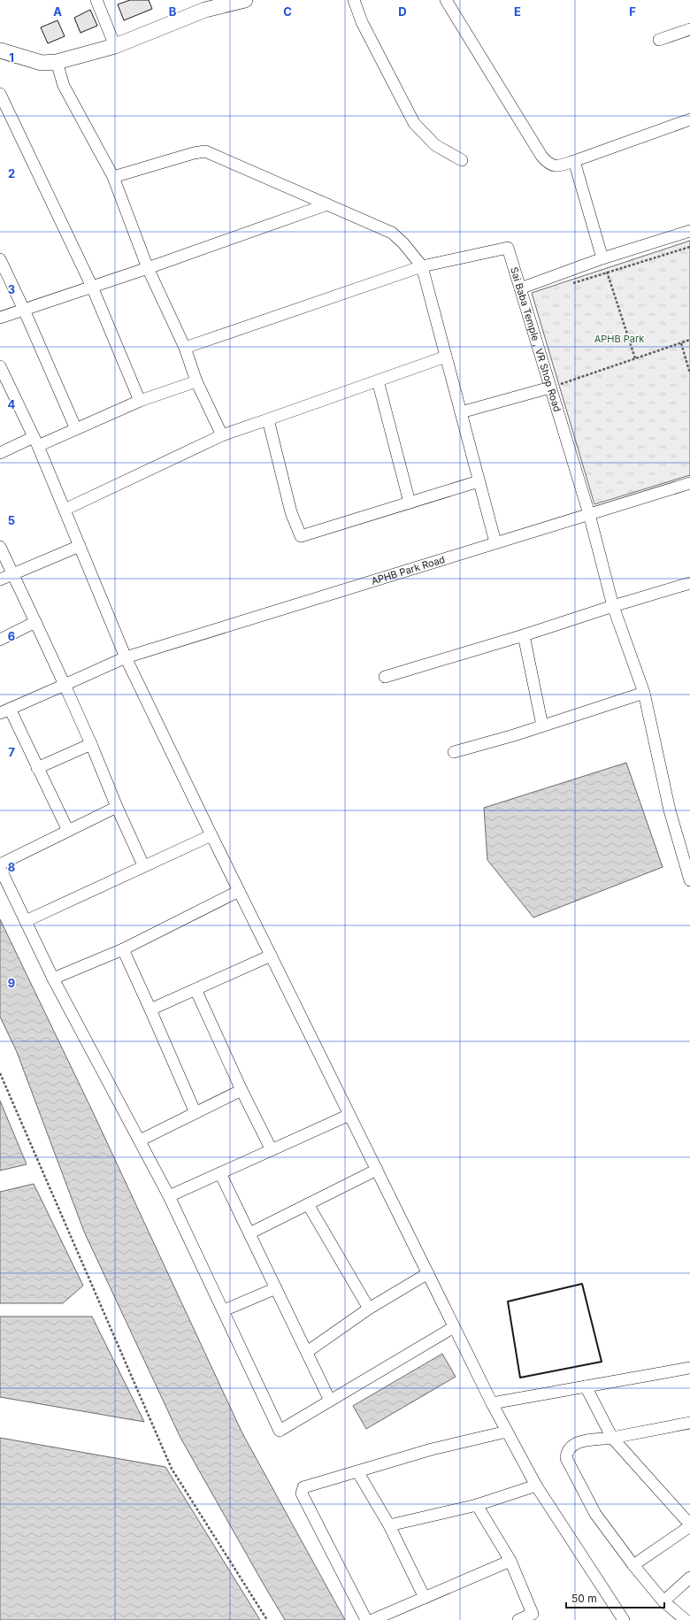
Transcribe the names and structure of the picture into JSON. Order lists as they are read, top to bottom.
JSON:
{
  "streets": {
    "street": ["Sai Baba Temple , VR Shop Road", "APHB Park Road"]
  },
  "crossings": [
    ["Sai Baba Temple , VR Shop Road", "APHB Park Road"]
  ],
  "parks": ["APHB Park"],
  "scale_bar": "50 m",
  "grid": {
    "columns": [
      "A",
      "B",
      "C",
      "D",
      "E",
      "F"
    ],
    "rows": [
      "1",
      "2",
      "3",
      "4",
      "5",
      "6",
      "7",
      "8",
      "9"
    ]
  }
}
